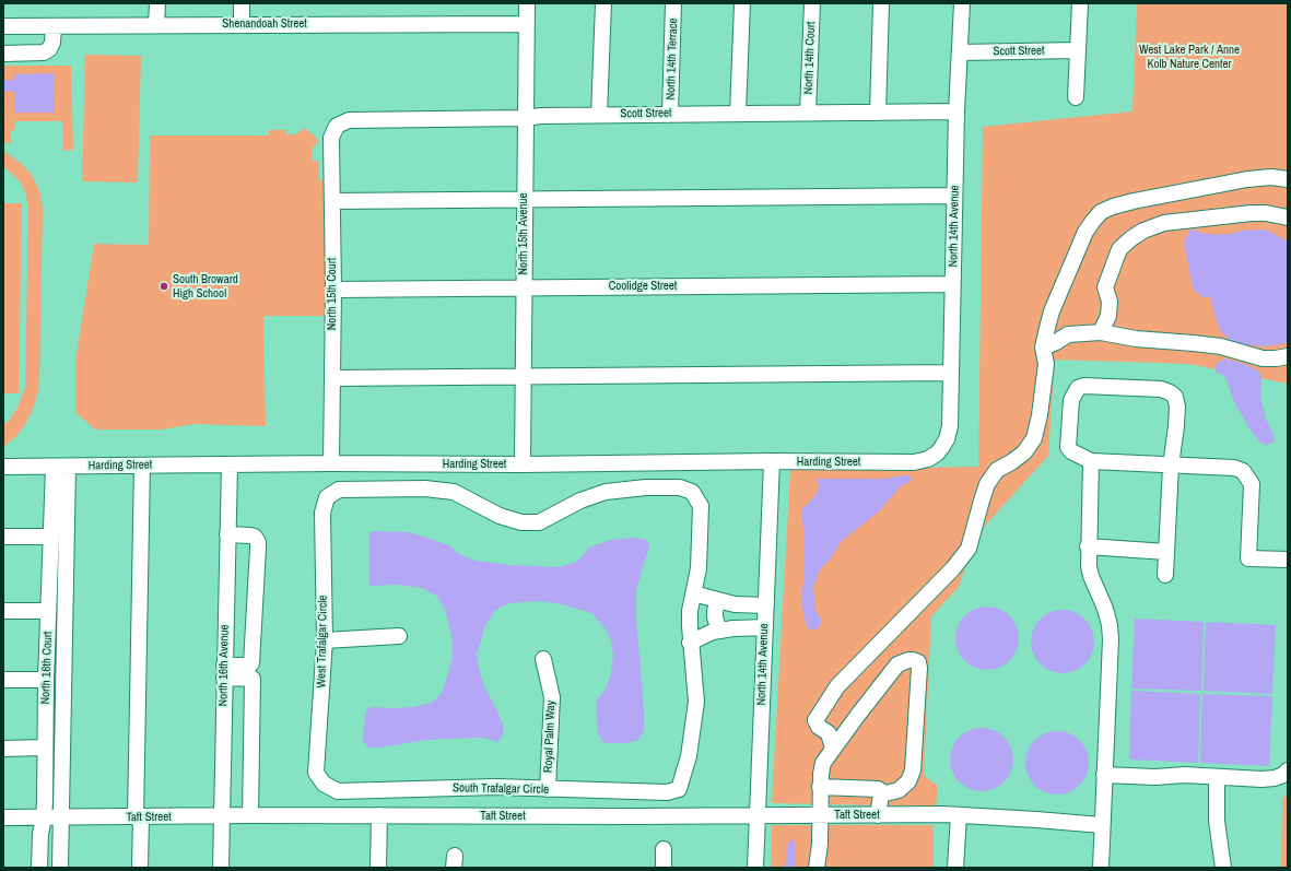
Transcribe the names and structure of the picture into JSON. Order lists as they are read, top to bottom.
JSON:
{
  "streets": {
    "street": [
      "Shenandoah Street",
      "Scott Street",
      "North 14th Court",
      "North 14th Terrace",
      "North 14th Avenue",
      "North 15th Avenue",
      "Coolidge Street",
      "North 15th Court",
      "Harding Street",
      "West Trafalgar Circle",
      "North 16th Avenue",
      "North 16th Court",
      "Royal Palm Way",
      "South Trafalgar Circle",
      "Taft Street"
    ]
  },
  "crossings": [
    ["Shenandoah Street", "North 15th Avenue"],
    ["Scott Street", "North 14th Court"],
    ["Scott Street", "North 14th Terrace"],
    ["Scott Street", "North 14th Avenue"],
    ["Scott Street", "North 15th Avenue"],
    ["Scott Street", "North 15th Court"],
    ["North 14th Avenue", "Coolidge Street"],
    ["North 14th Avenue", "Harding Street"],
    ["North 14th Avenue", "Taft Street"],
    ["North 15th Avenue", "Coolidge Street"],
    ["North 15th Avenue", "Harding Street"],
    ["Coolidge Street", "North 15th Court"],
    ["North 15th Court", "Harding Street"],
    ["Harding Street", "North 16th Avenue"],
    ["Harding Street", "North 16th Court"],
    ["West Trafalgar Circle", "South Trafalgar Circle"],
    ["North 16th Avenue", "Taft Street"],
    ["North 16th Court", "Taft Street"],
    ["Royal Palm Way", "South Trafalgar Circle"]
  ],
  "parks": ["West Lake Park / Anne Kolb Nature Center"],
  "places": ["South Broward High School"]
}
